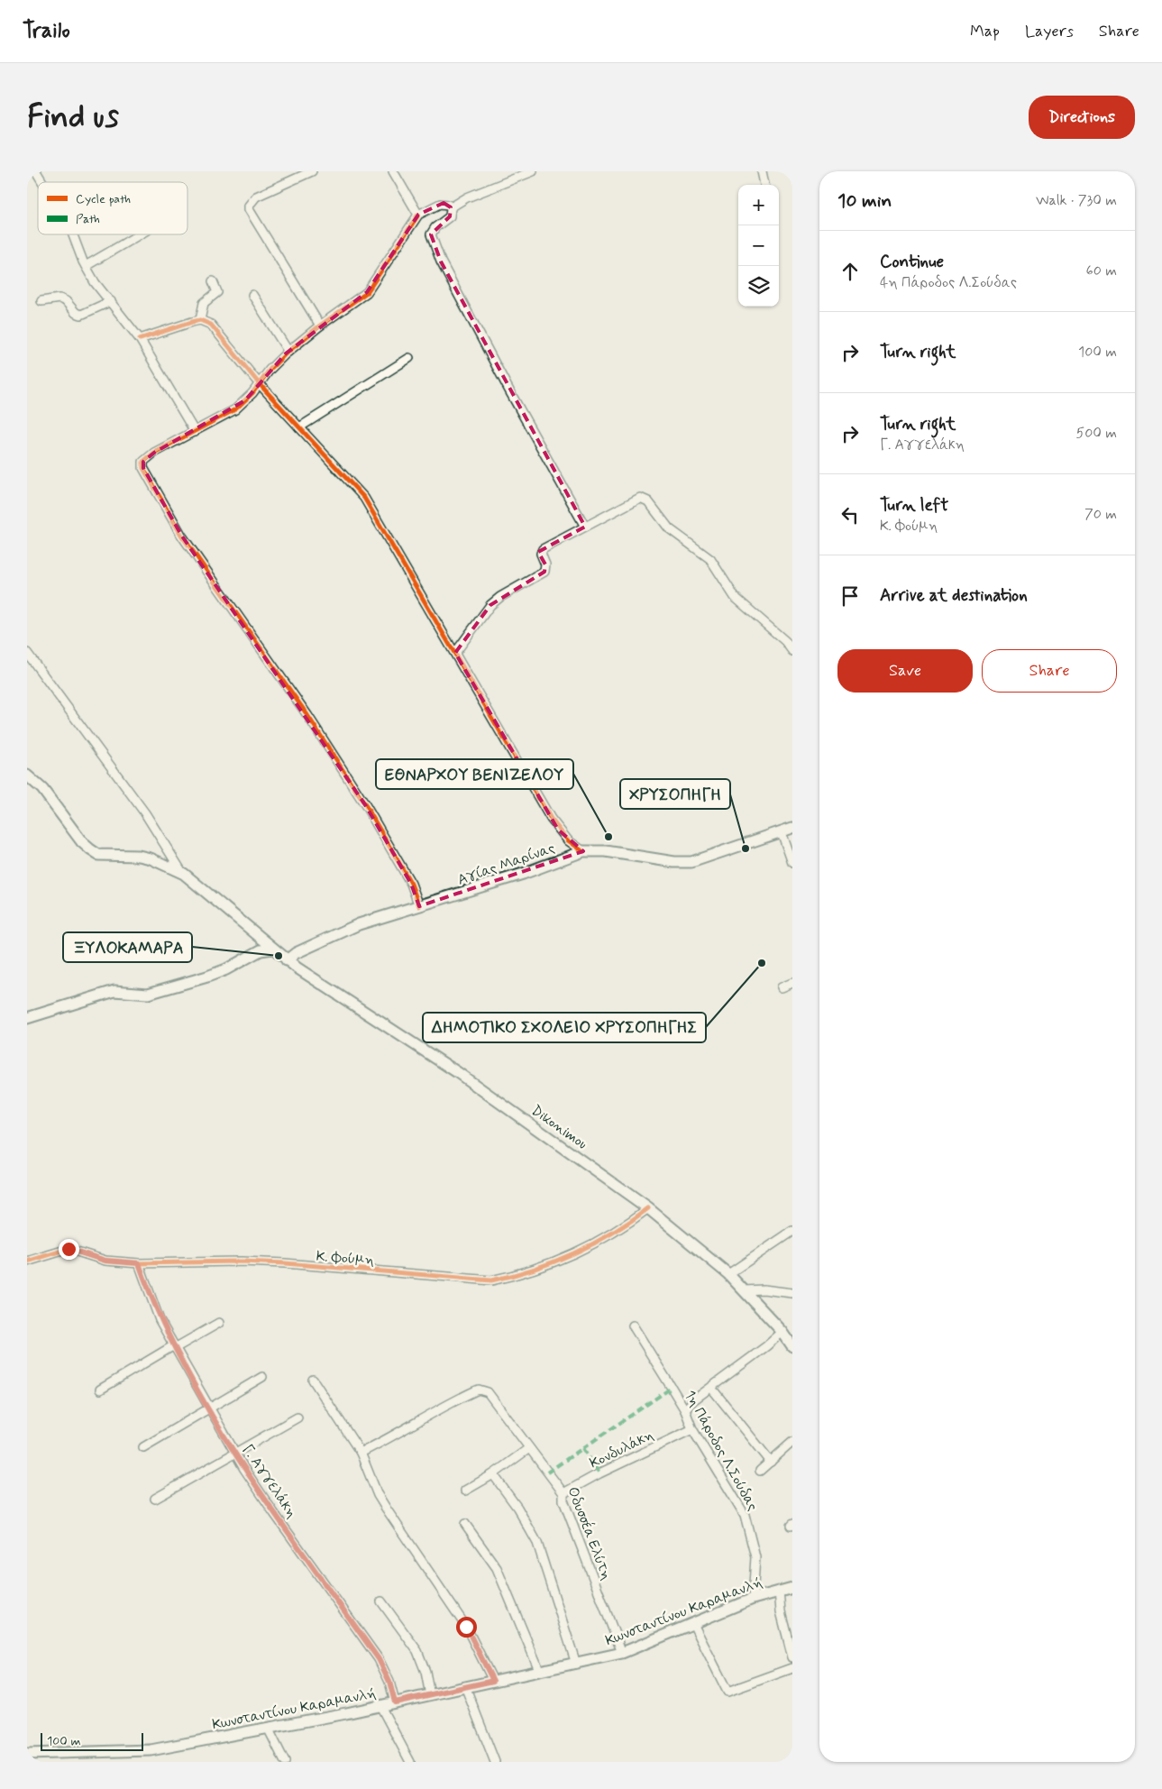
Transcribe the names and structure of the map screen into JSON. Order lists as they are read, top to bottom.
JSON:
{
  "streets": {
    "main road": ["Αγίας Μαρίνας", "Dikonimou", "Κωνσταντίνου Καραμανλή"],
    "street": [
      "Κ. Φούμη",
      "Κονδυλάκη",
      "1η Πάροδος Λ.Σούδας",
      "Γ. Αγγελάκη",
      "Οδυσσέα Ελύτη"
    ]
  },
  "crossings": [
    ["Αγίας Μαρίνας", "Dikonimou"],
    ["Dikonimou", "Κ. Φούμη"],
    ["Κ. Φούμη", "Γ. Αγγελάκη"],
    ["Κονδυλάκη", "1η Πάροδος Λ.Σούδας"],
    ["Κονδυλάκη", "Οδυσσέα Ελύτη"],
    ["1η Πάροδος Λ.Σούδας", "Κωνσταντίνου Καραμανλή"],
    ["Γ. Αγγελάκη", "Κωνσταντίνου Καραμανλή"],
    ["Οδυσσέα Ελύτη", "Κωνσταντίνου Καραμανλή"]
  ],
  "places": [
    "ΕΘΝΑΡΧΟΥ ΒΕΝΙΖΕΛΟΥ",
    "ΧΡΥΣΟΠΗΓΗ",
    "ΞΥΛΟΚΑΜΑΡΑ",
    "ΔΗΜΟΤΙΚΟ ΣΧΟΛΕΙΟ ΧΡΥΣΟΠΗΓΗΣ"
  ],
  "legend": ["Cycle path", "Path"],
  "scale_bar": "100 m",
  "page": {
    "header": "Trailo",
    "nav": ["Map", "Layers", "Share"],
    "buttons": [
      "Directions",
      ["Save", "Share"]
    ],
    "title": "Find us",
    "heading": ["10 min", "Walk · 730 m"],
    "map_buttons": ["+", "−"],
    "list": [
      ["Continue", "4η Πάροδος Λ.Σούδας", "60 m"],
      ["Turn right", "100 m"],
      ["Turn right", "Γ. Αγγελάκη", "500 m"],
      ["Turn left", "Κ. Φούμη", "70 m"],
      "Arrive at destination"
    ],
    "scale": "100 m"
  }
}
